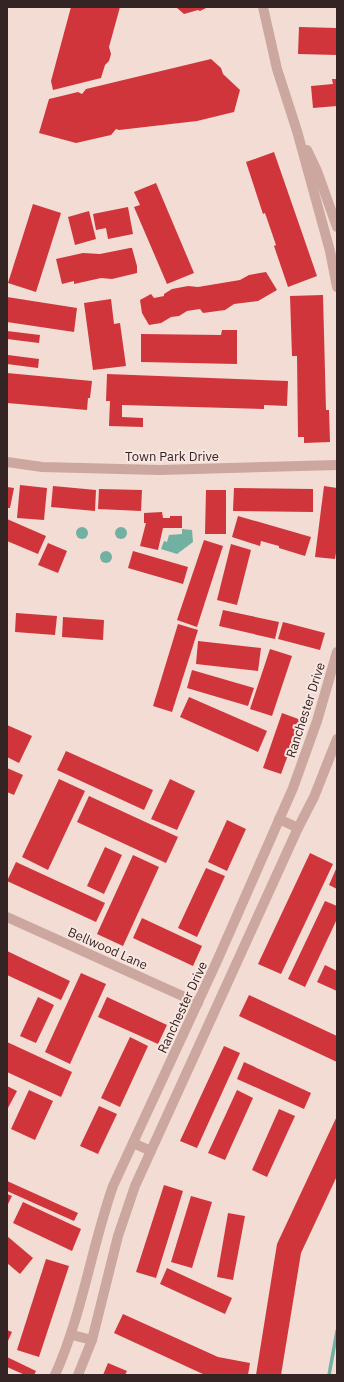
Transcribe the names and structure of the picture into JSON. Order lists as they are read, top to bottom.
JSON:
{
  "streets": {
    "street": ["Town Park Drive", "Ranchester Drive", "Bellwood Lane"]
  },
  "crossings": [
    ["Ranchester Drive", "Bellwood Lane"]
  ]
}
